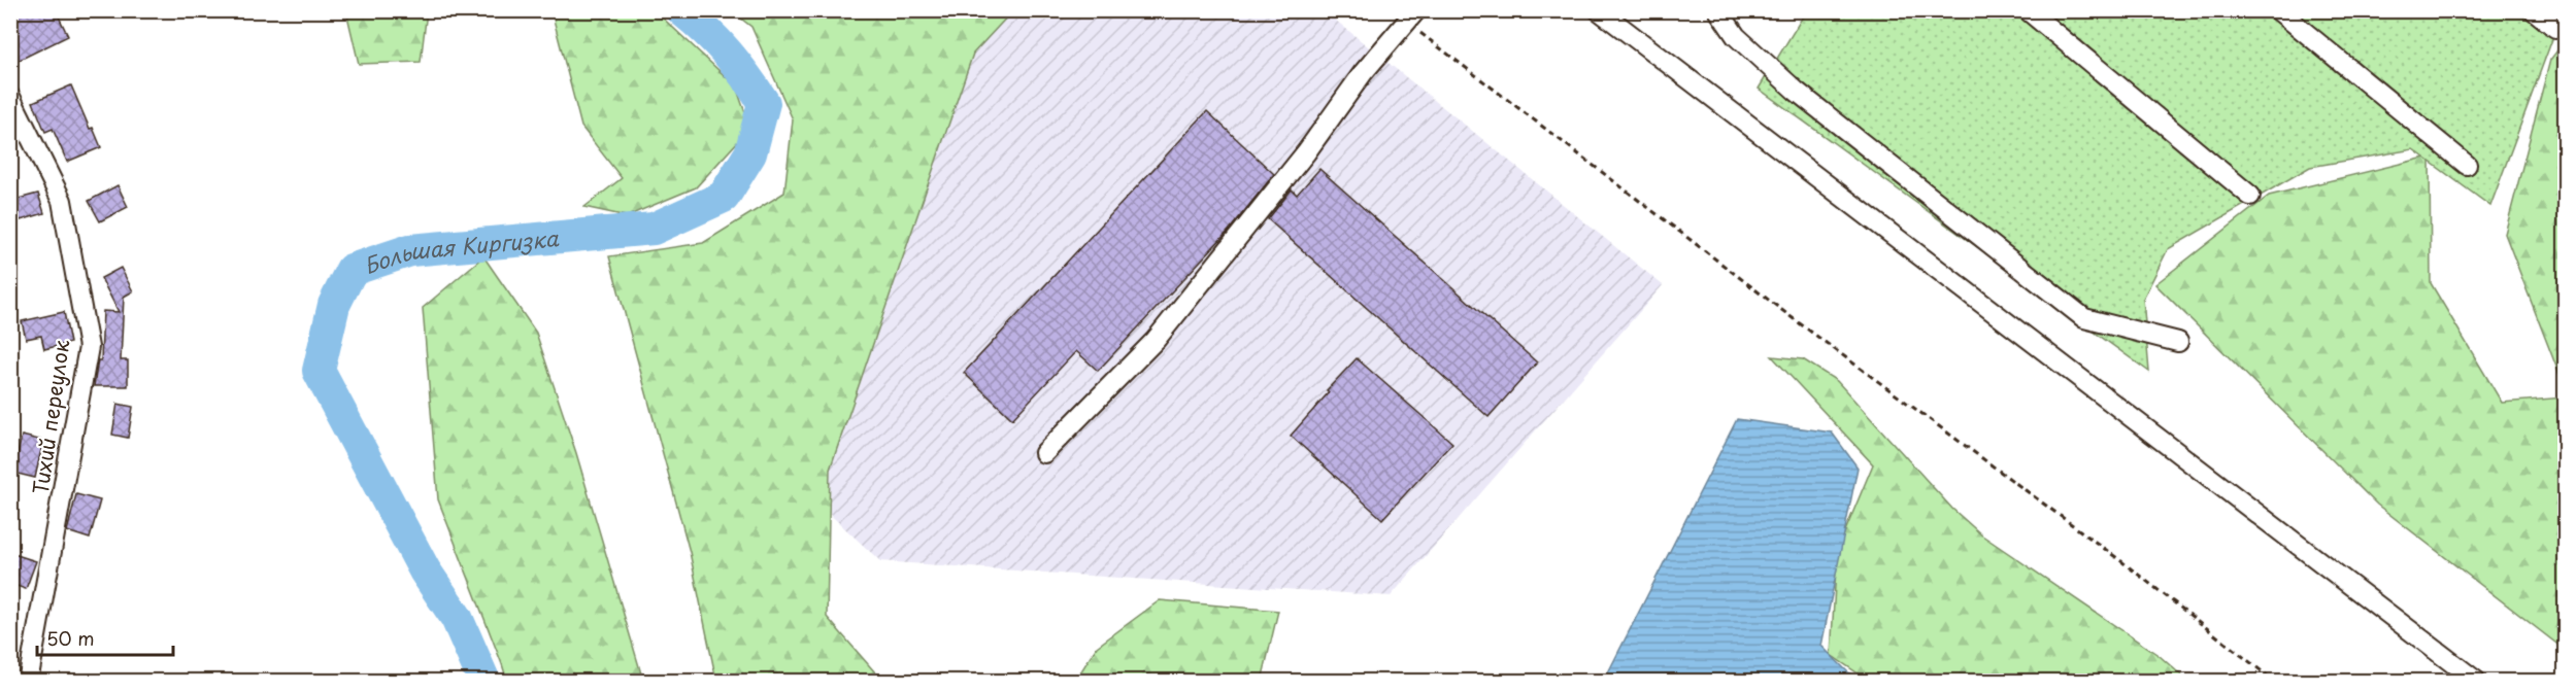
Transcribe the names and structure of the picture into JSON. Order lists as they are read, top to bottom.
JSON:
{
  "streets": {
    "street": ["Тихий переулок"]
  },
  "water": ["Большая Киргизка"],
  "scale_bar": "50 m"
}
